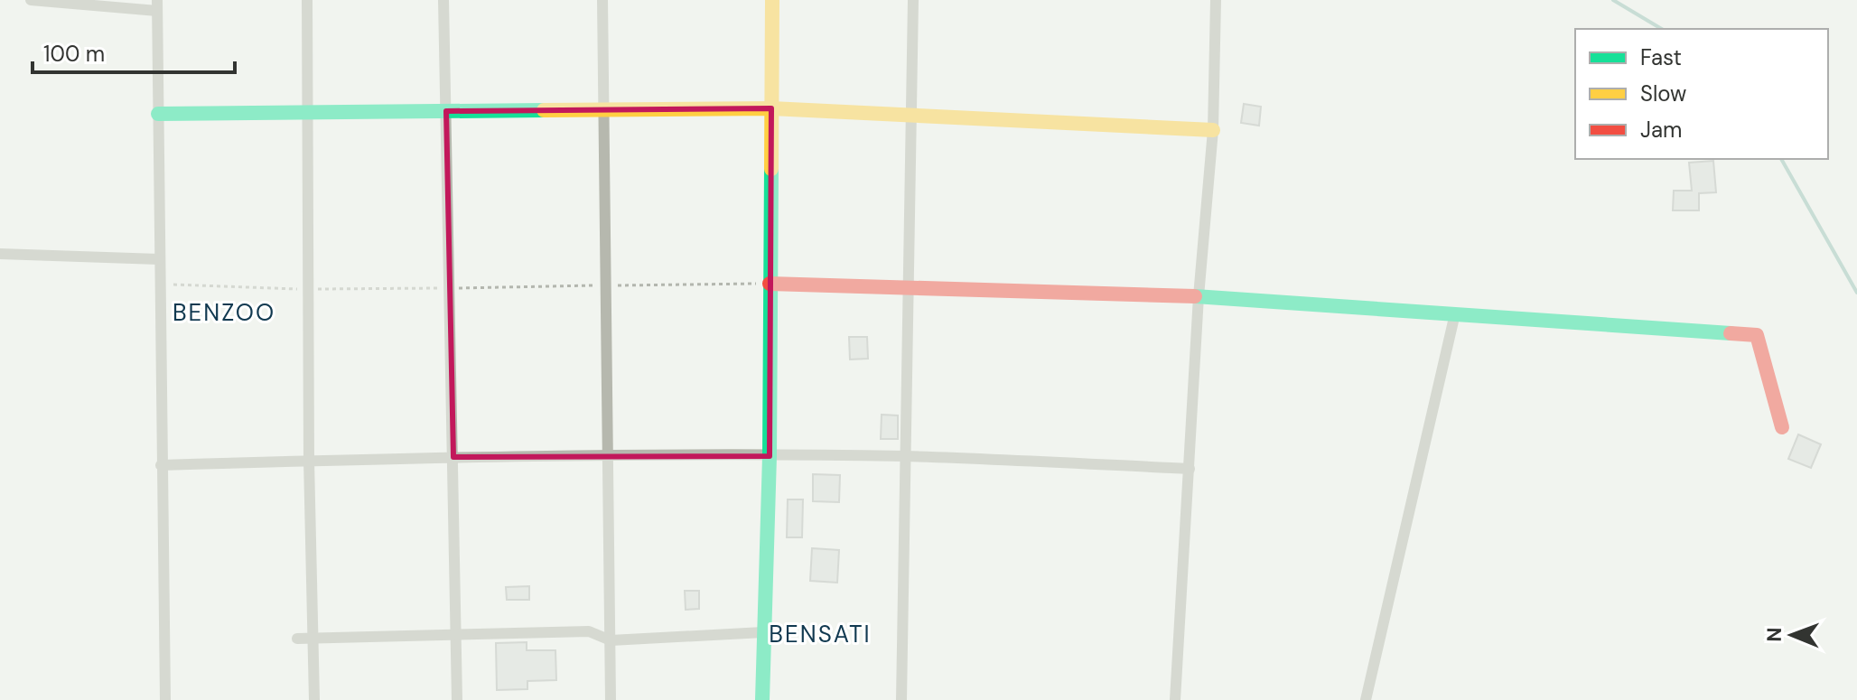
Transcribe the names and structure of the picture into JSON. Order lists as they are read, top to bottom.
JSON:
{
  "districts": ["BENZOO", "BENSATI"],
  "legend": ["Fast", "Slow", "Jam"],
  "scale_bar": "100 m",
  "north": "left"
}
